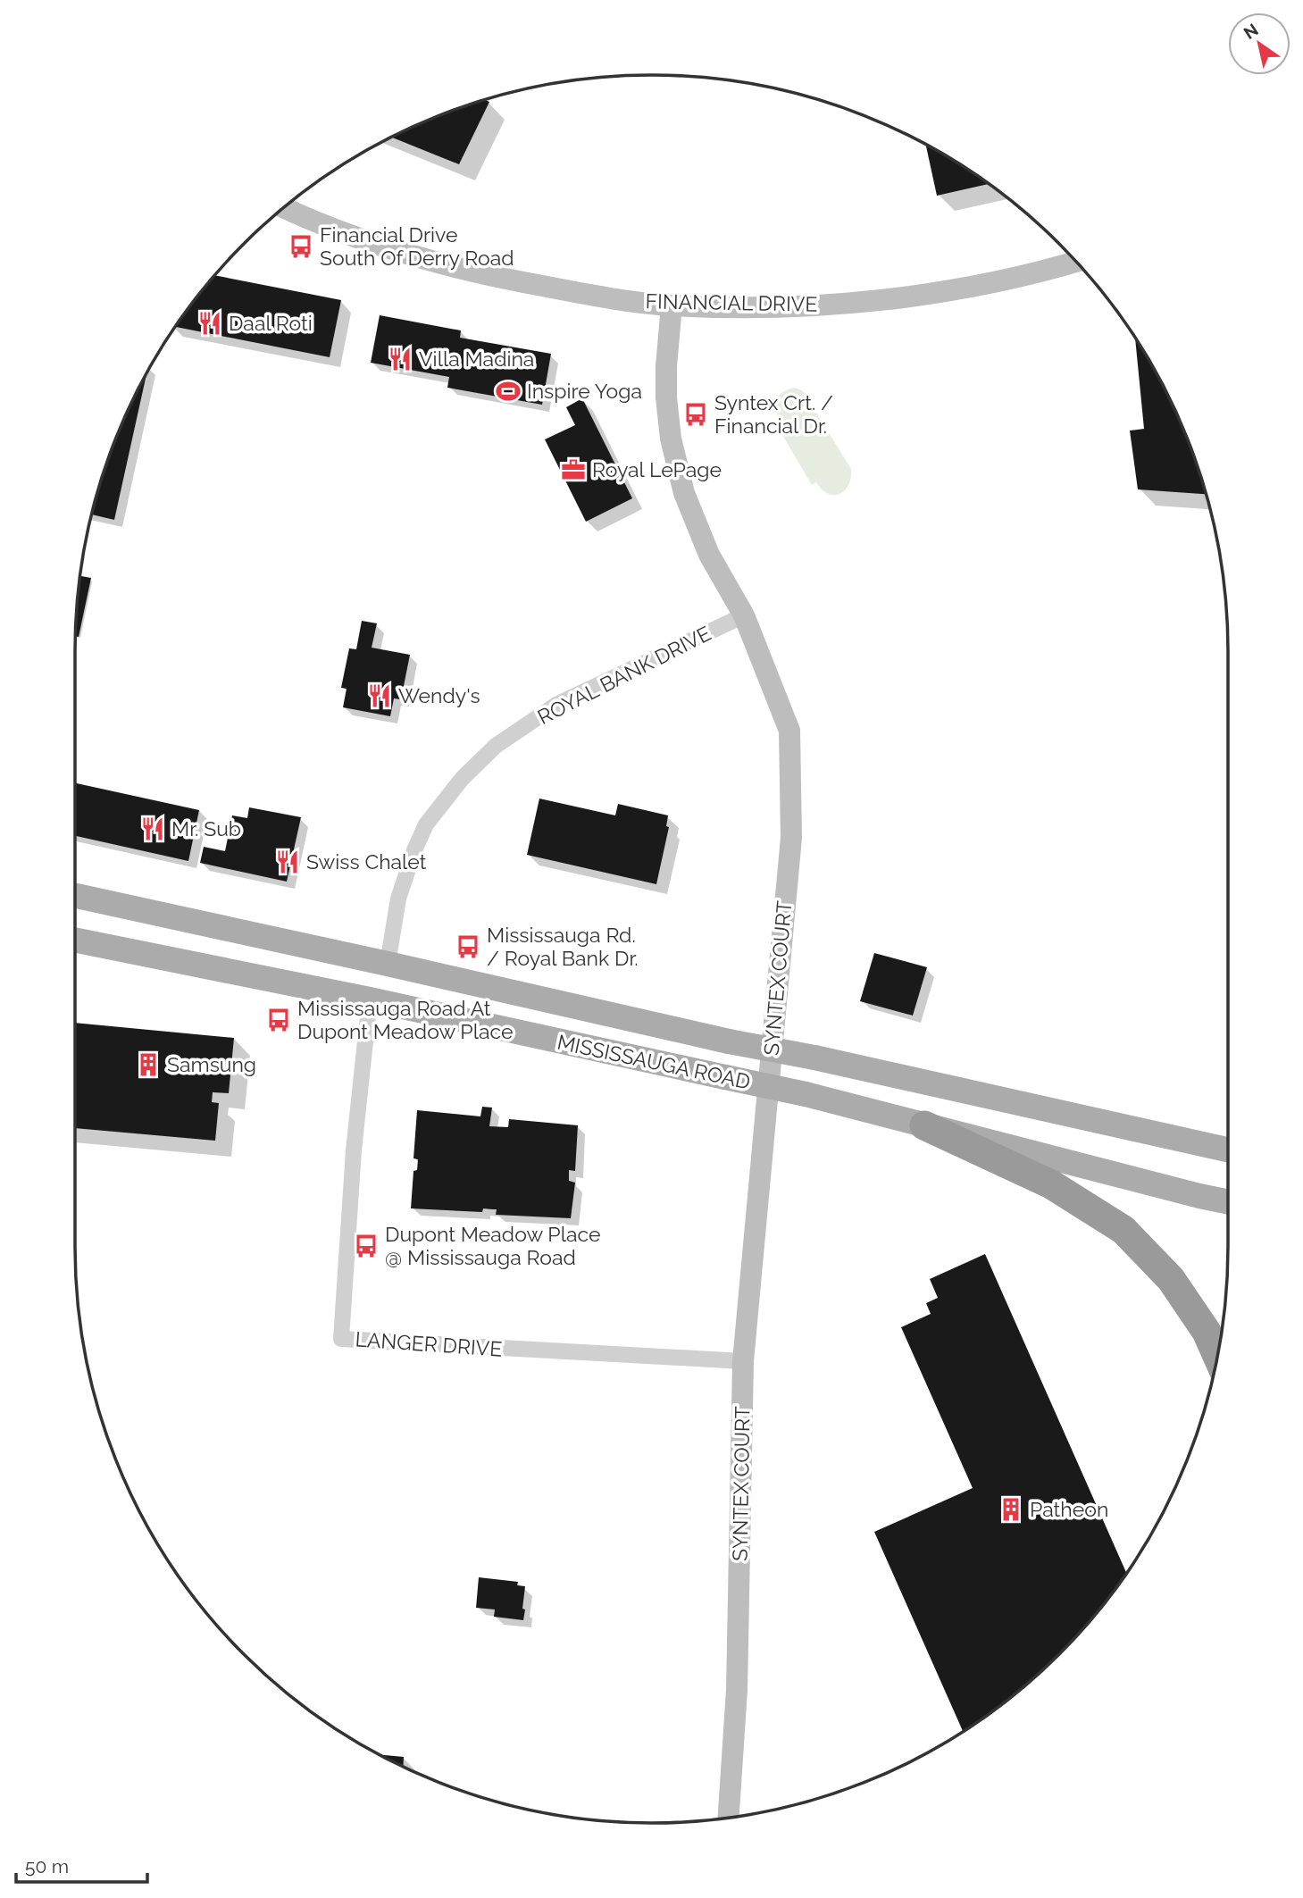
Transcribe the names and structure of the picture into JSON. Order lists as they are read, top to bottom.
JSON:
{
  "streets": {
    "main road": ["MISSISSAUGA ROAD"],
    "street": [
      "FINANCIAL DRIVE",
      "ROYAL BANK DRIVE",
      "SYNTEX COURT",
      "LANGER DRIVE"
    ]
  },
  "crossings": [
    ["FINANCIAL DRIVE", "SYNTEX COURT"],
    ["ROYAL BANK DRIVE", "SYNTEX COURT"],
    ["ROYAL BANK DRIVE", "MISSISSAUGA ROAD"],
    ["SYNTEX COURT", "LANGER DRIVE"],
    ["MISSISSAUGA ROAD", "LANGER DRIVE"]
  ],
  "places": {
    "bus stop": [
      "Financial Drive South Of Derry Road",
      "Syntex Crt. / Financial Dr.",
      "Mississauga Rd. / Royal Bank Dr.",
      "Mississauga Road At Dupont Meadow Place",
      "Dupont Meadow Place @ Mississauga Road"
    ],
    "restaurant": [
      "Daal Roti",
      "Villa Madina",
      "Wendy's",
      "Mr. Sub",
      "Swiss Chalet"
    ],
    "sports": ["Inspire Yoga"],
    "office": ["Royal LePage"],
    "building": ["Samsung", "Patheon"]
  },
  "scale_bar": "50 m",
  "north": "top left"
}
